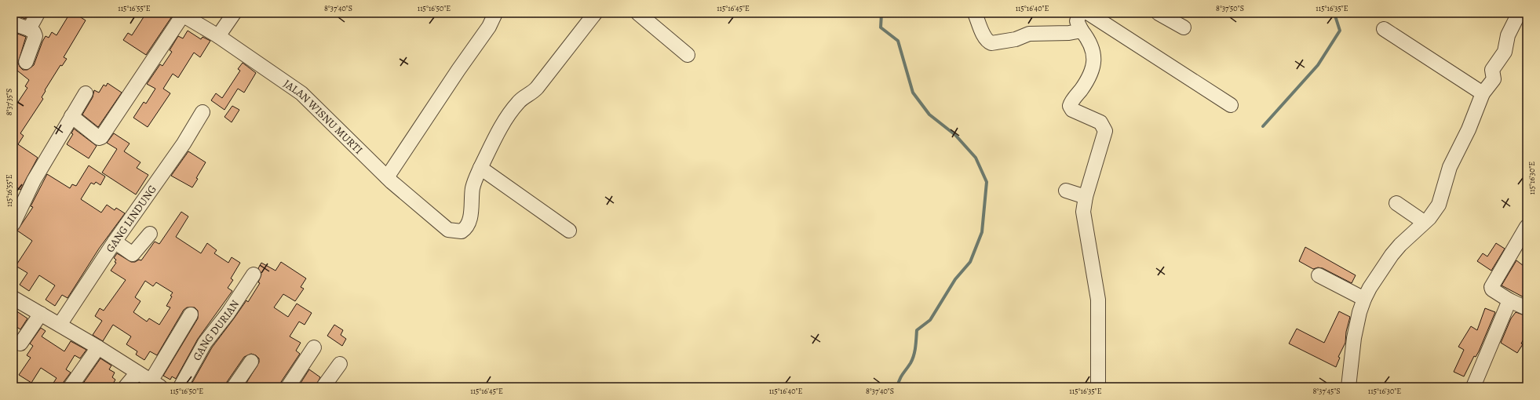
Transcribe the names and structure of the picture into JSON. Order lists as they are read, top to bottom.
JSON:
{
  "streets": {
    "street": ["JALAN WISNU MURTI", "GANG LINDUNG", "GANG DURIAN"]
  },
  "coordinates": [
    "115°16'55\"E",
    "8°37'40\"S",
    "115°16'50\"E",
    "115°16'45\"E",
    "115°16'40\"E",
    "8°37'50\"S",
    "115°16'35\"E",
    "8°37'35\"S",
    "115°16'30\"E",
    "8°37'45\"S"
  ]
}
